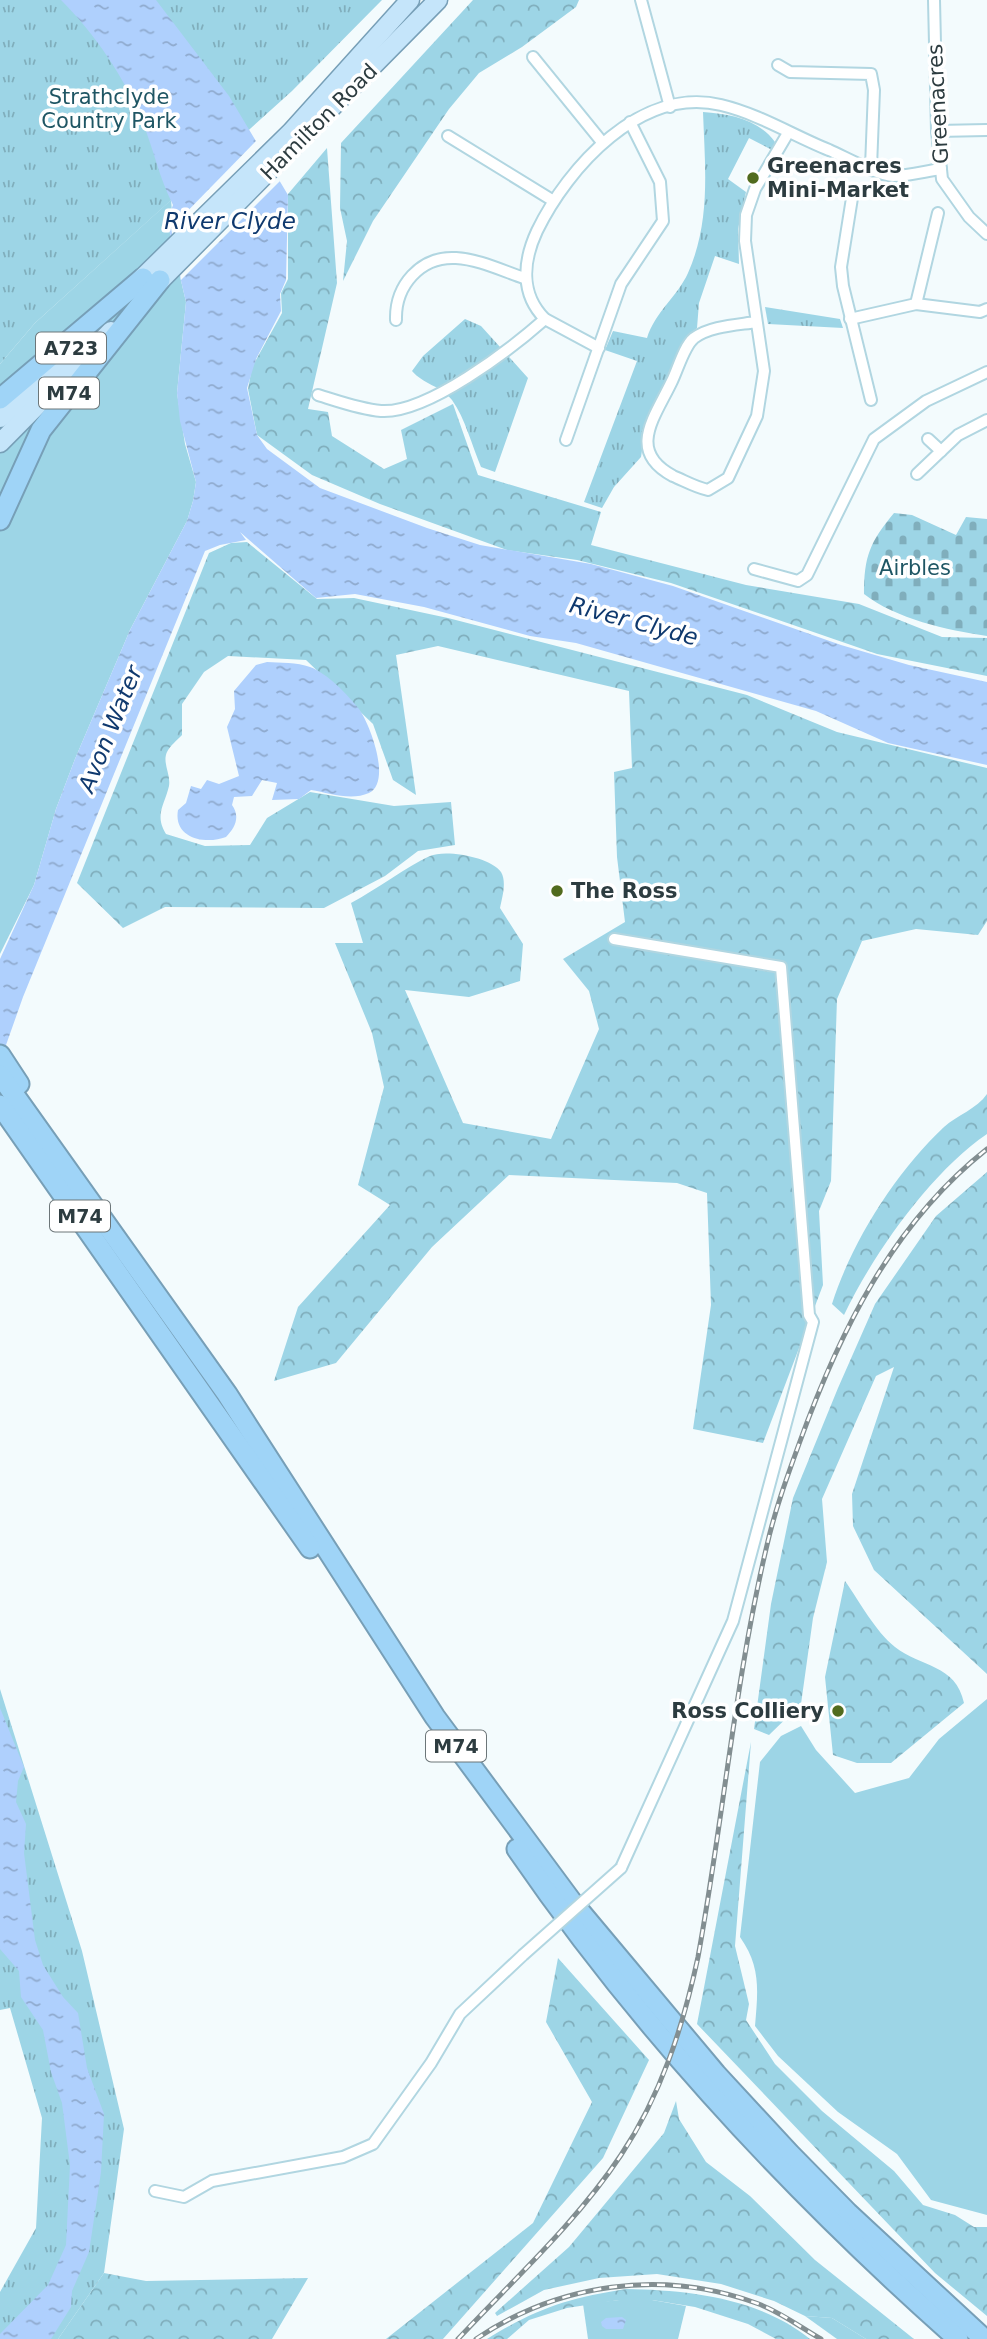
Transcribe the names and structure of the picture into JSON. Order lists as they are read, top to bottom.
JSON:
{
  "streets": {
    "highway": ["M74"],
    "main road": ["Hamilton Road", "A723"],
    "street": ["Greenacres"]
  },
  "crossings": [
    ["Hamilton Road", "A723"],
    ["Hamilton Road", "M74"],
    ["A723", "M74"]
  ],
  "water": ["River Clyde", "Avon Water"],
  "parks": ["Strathclyde Country Park", "Airbles"],
  "places": ["Greenacres Mini-Market", "The Ross", "Ross Colliery"]
}
